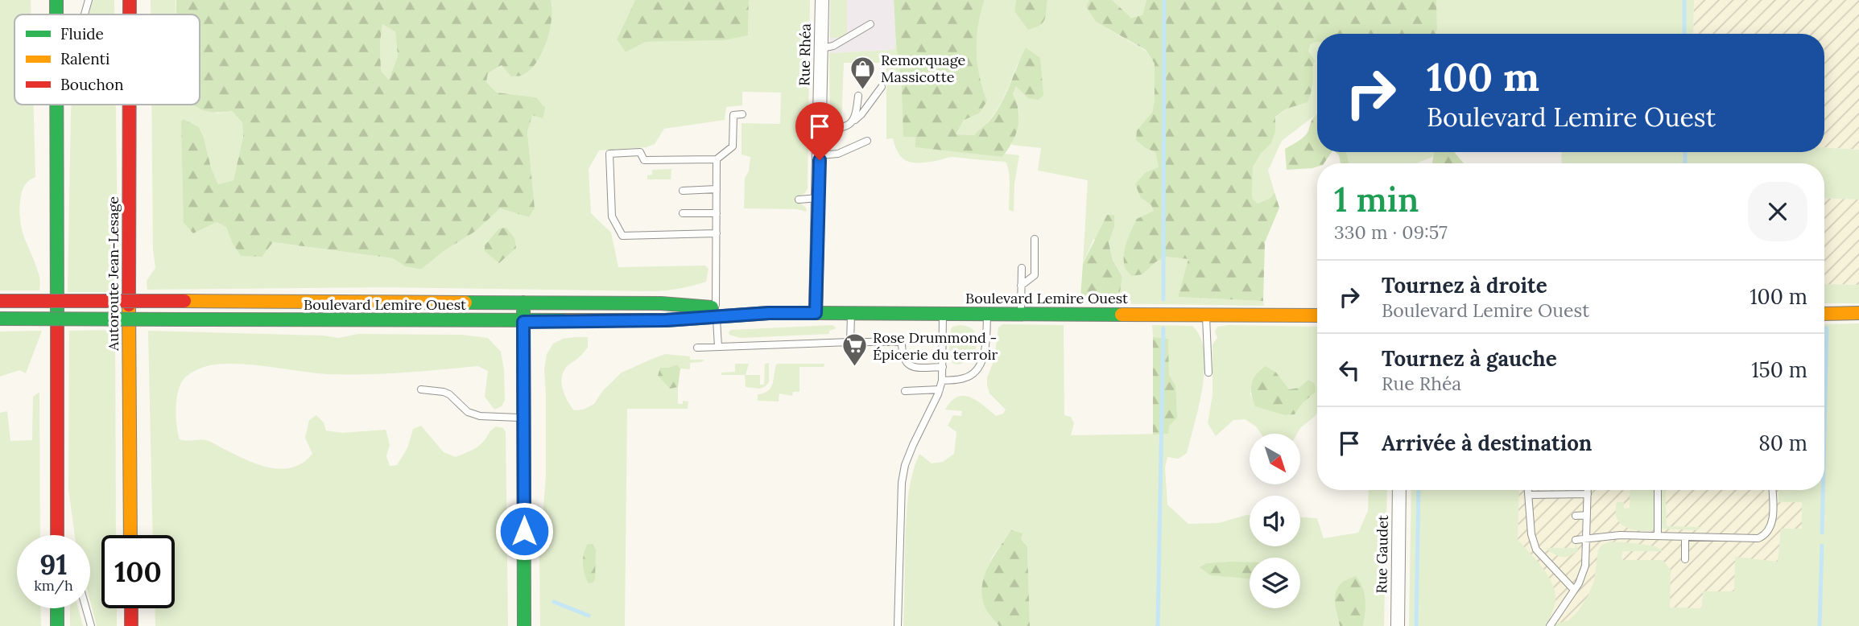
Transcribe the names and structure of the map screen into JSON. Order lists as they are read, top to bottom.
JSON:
{
  "streets": {
    "main road": ["Autoroute Jean-Lesage", "Boulevard Lemire Ouest"],
    "street": ["Rue Rhéa", "Rue Gaudet"]
  },
  "crossings": [
    ["Rue Rhéa", "Boulevard Lemire Ouest"]
  ],
  "places": {
    "shop": ["Remorquage Massicotte"],
    "supermarket": ["Rose Drummond - Épicerie du terroir"]
  },
  "legend": ["Fluide", "Ralenti", "Bouchon"],
  "north": "bottom right",
  "page": {
    "turn": ["100 m", "Boulevard Lemire Ouest"],
    "heading": ["1 min", "330 m · 09:57"],
    "list": [
      {
        "name": "Tournez à droite",
        "note": "Boulevard Lemire Ouest",
        "value": "100 m"
      },
      {
        "name": "Tournez à gauche",
        "note": "Rue Rhéa",
        "value": "150 m"
      },
      {
        "name": "Arrivée à destination",
        "value": "80 m"
      }
    ],
    "speed": "91 km/h",
    "limit": "100"
  }
}
